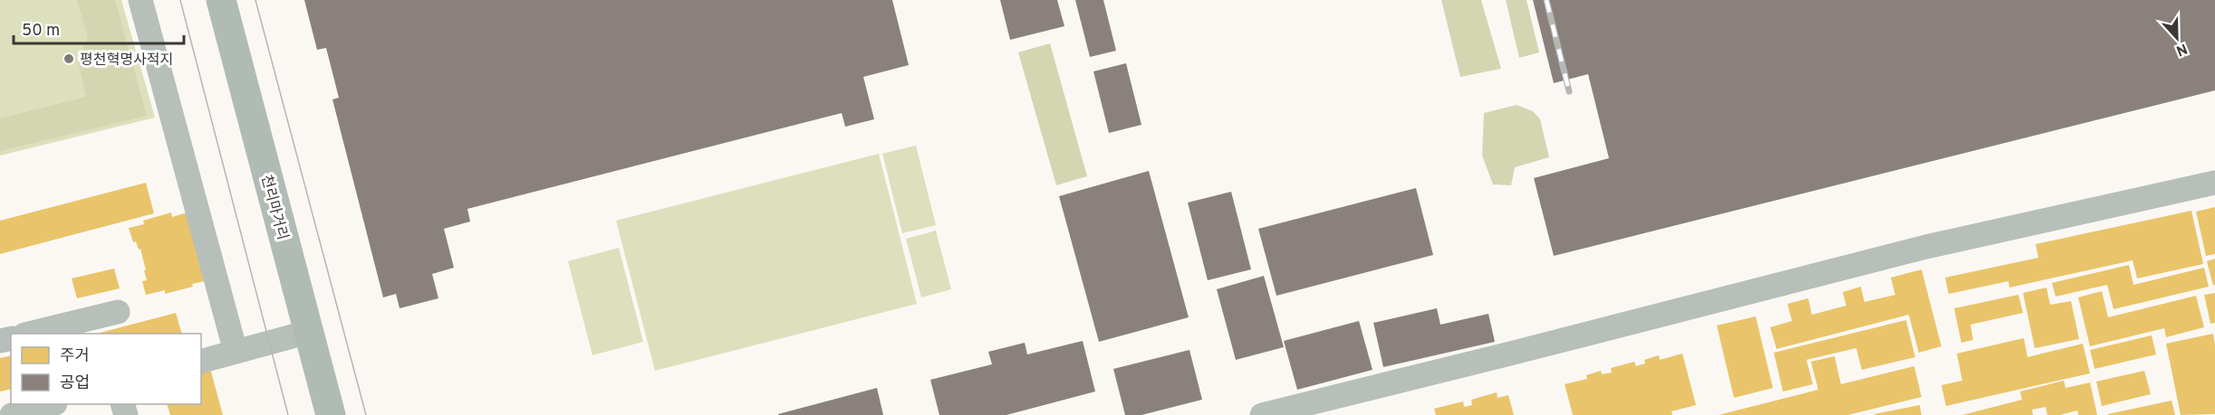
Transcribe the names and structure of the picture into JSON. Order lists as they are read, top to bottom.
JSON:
{
  "streets": {
    "highway": ["천리마거리"]
  },
  "places": ["평천혁명사적지"],
  "legend": ["주거", "공업"],
  "scale_bar": "50 m",
  "north": "bottom"
}
